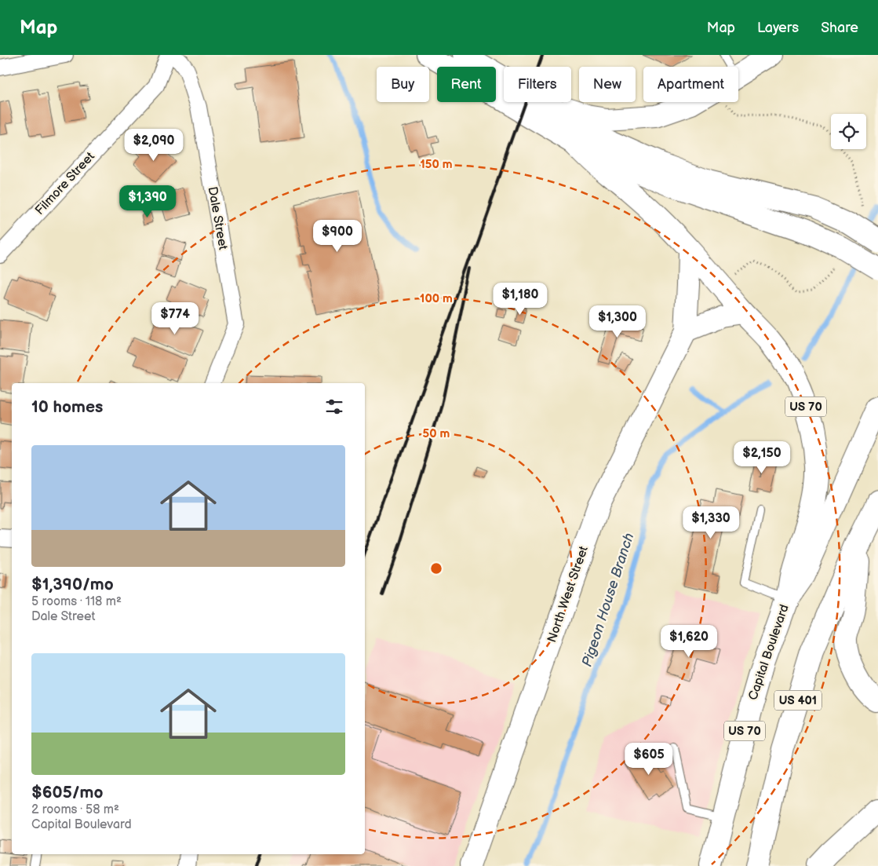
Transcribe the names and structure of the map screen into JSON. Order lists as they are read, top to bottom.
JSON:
{
  "streets": {
    "main road": [
      "US 70",
      "North West Street",
      "Capital Boulevard",
      "US 401"
    ],
    "street": ["Filmore Street", "Dale Street"]
  },
  "crossings": [
    ["US 70", "Capital Boulevard"]
  ],
  "water": ["Pigeon House Branch"],
  "page": {
    "header": "Map",
    "nav": ["Map", "Layers", "Share"],
    "chip": [
      "Buy",
      "Rent",
      "Filters",
      "New",
      "Apartment"
    ],
    "price": [
      "$2,090",
      "$1,390",
      "$900",
      "$1,180",
      "$774",
      "$1,300",
      "$2,150",
      "$1,330",
      "$1,620",
      "$605"
    ],
    "heading": "10 homes",
    "list": [
      {
        "name": "$1,390/mo",
        "note": "5 rooms · 118 m² · Dale Street"
      },
      {
        "name": "$605/mo",
        "note": "2 rooms · 58 m² · Capital Boulevard"
      }
    ]
  },
  "rings": ["150 m", "100 m", "50 m"]
}
